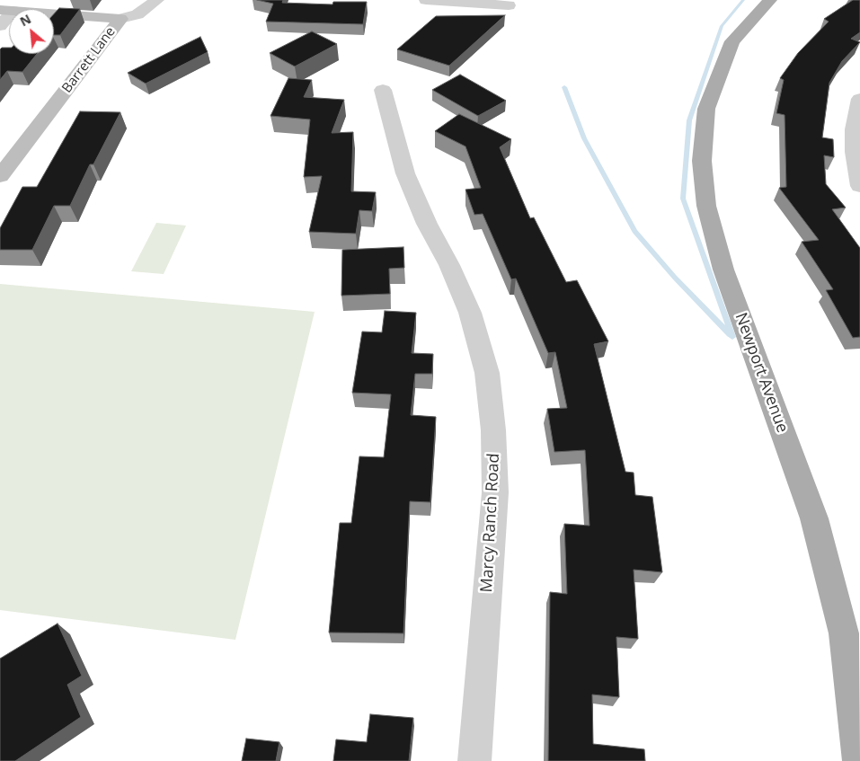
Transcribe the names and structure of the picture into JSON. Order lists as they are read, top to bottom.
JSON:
{
  "streets": {
    "main road": ["Newport Avenue"],
    "street": ["Barrett Lane", "Marcy Ranch Road"]
  },
  "north": "top left"
}
